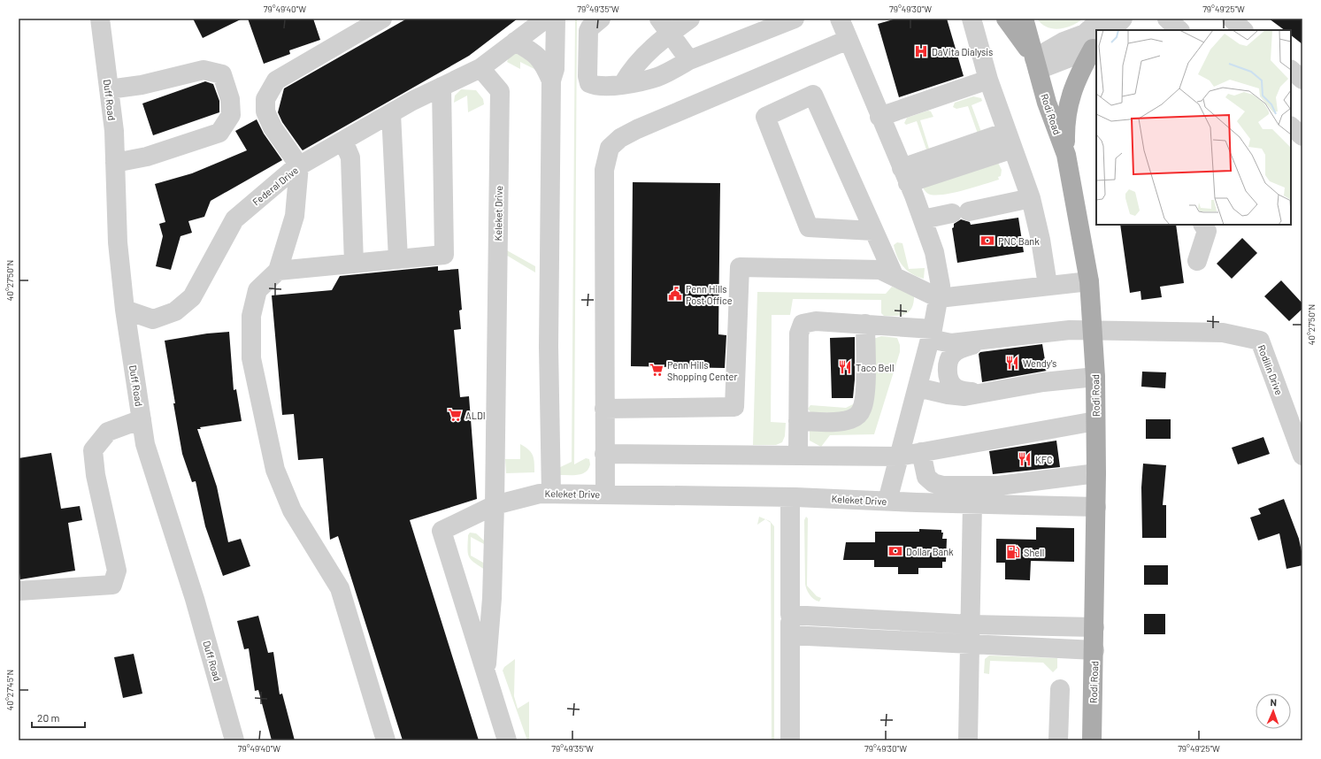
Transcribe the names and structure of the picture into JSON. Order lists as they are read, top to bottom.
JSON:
{
  "streets": {
    "main road": ["Rodi Road"],
    "street": [
      "Duff Road",
      "Federal Drive",
      "Keleket Drive",
      "Rodilin Drive"
    ]
  },
  "crossings": [
    ["Duff Road", "Federal Drive"],
    ["Rodi Road", "Keleket Drive"],
    ["Rodi Road", "Rodilin Drive"],
    ["Federal Drive", "Keleket Drive"]
  ],
  "places": {
    "hospital": ["DaVita Dialysis"],
    "bank": ["PNC Bank", "Dollar Bank"],
    "public building": ["Penn Hills Post Office"],
    "restaurant": ["Wendy's", "Taco Bell", "KFC"],
    "supermarket": ["Penn Hills Shopping Center", "ALDI"],
    "fuel station": ["Shell"]
  },
  "scale_bar": "20 m",
  "north": "top",
  "coordinates": [
    "79°49'40\"W",
    "79°49'35\"W",
    "79°49'30\"W",
    "79°49'25\"W",
    "40°27'50\"N",
    "40°27'45\"N"
  ]
}
